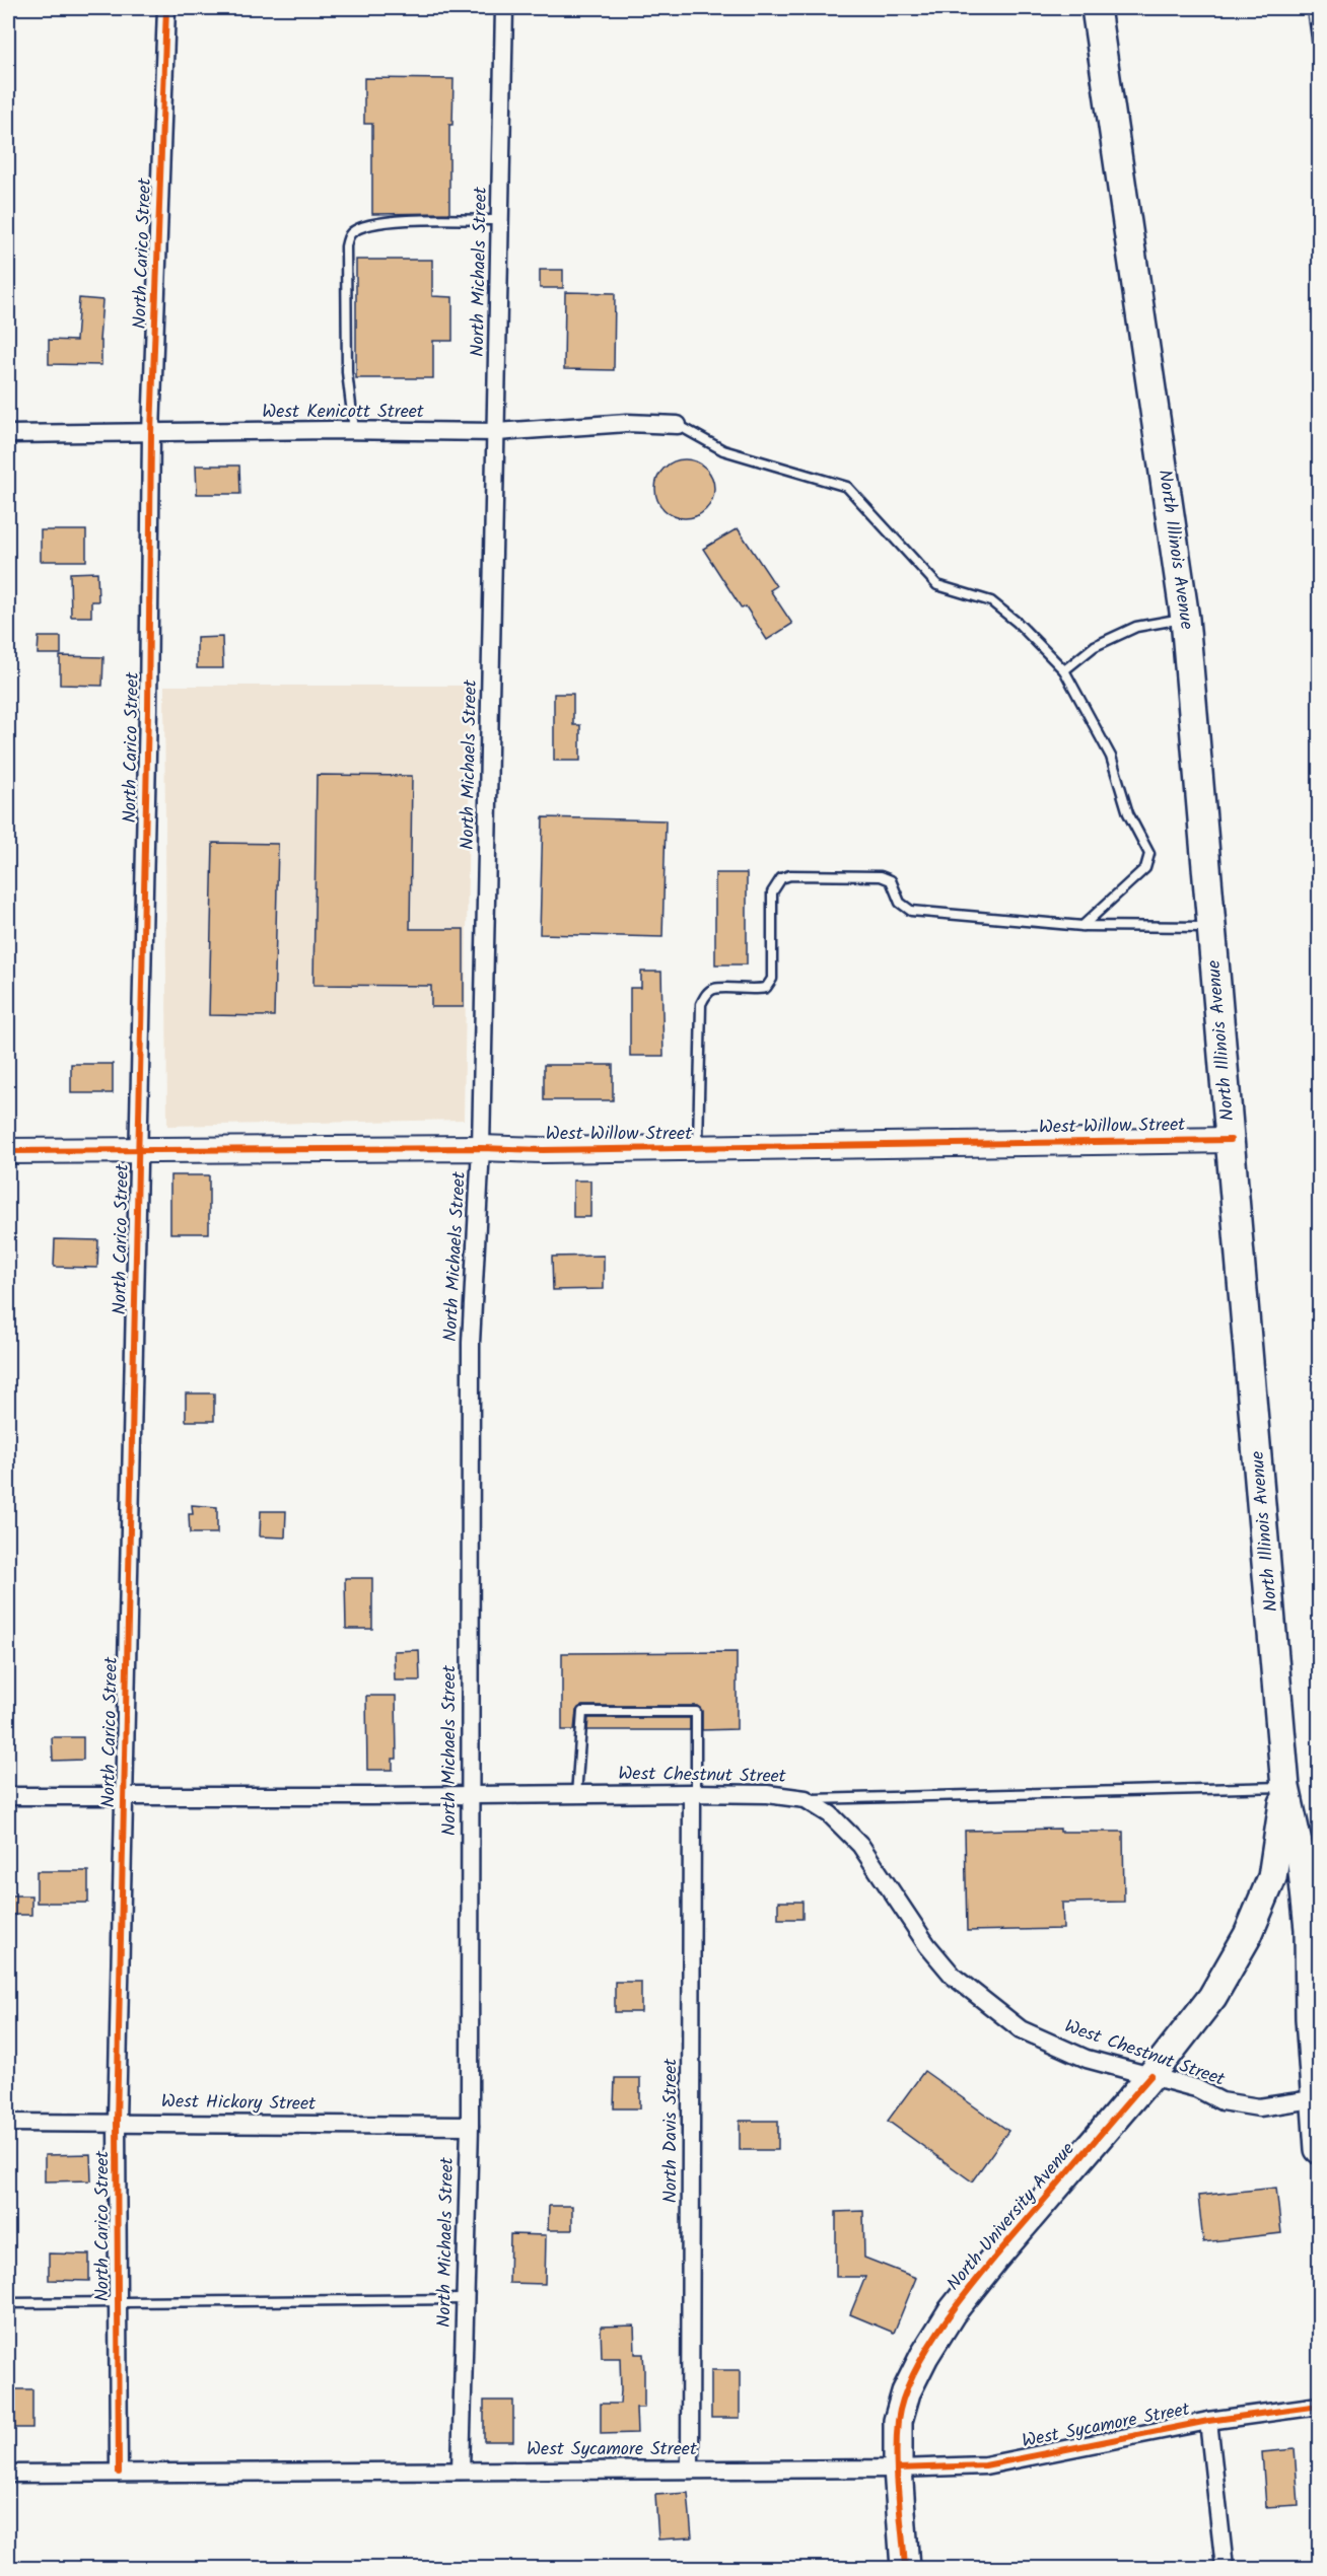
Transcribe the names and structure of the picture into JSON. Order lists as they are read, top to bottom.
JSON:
{
  "streets": {
    "main road": ["North Illinois Avenue", "North University Avenue"],
    "street": [
      "North Carico Street",
      "North Michaels Street",
      "West Kenicott Street",
      "West Willow Street",
      "West Chestnut Street",
      "West Hickory Street",
      "North Davis Street",
      "West Sycamore Street"
    ]
  },
  "crossings": [
    ["North Carico Street", "West Kenicott Street"],
    ["North Carico Street", "West Willow Street"],
    ["North Carico Street", "West Chestnut Street"],
    ["North Carico Street", "West Hickory Street"],
    ["North Carico Street", "West Sycamore Street"],
    ["North Michaels Street", "West Kenicott Street"],
    ["North Michaels Street", "West Willow Street"],
    ["North Michaels Street", "West Chestnut Street"],
    ["North Michaels Street", "West Hickory Street"],
    ["North Michaels Street", "West Sycamore Street"],
    ["North Illinois Avenue", "West Willow Street"],
    ["North Illinois Avenue", "West Chestnut Street"],
    ["North Illinois Avenue", "North University Avenue"],
    ["West Chestnut Street", "North Davis Street"],
    ["West Chestnut Street", "North University Avenue"],
    ["North Davis Street", "West Sycamore Street"],
    ["North University Avenue", "West Sycamore Street"]
  ]
}
